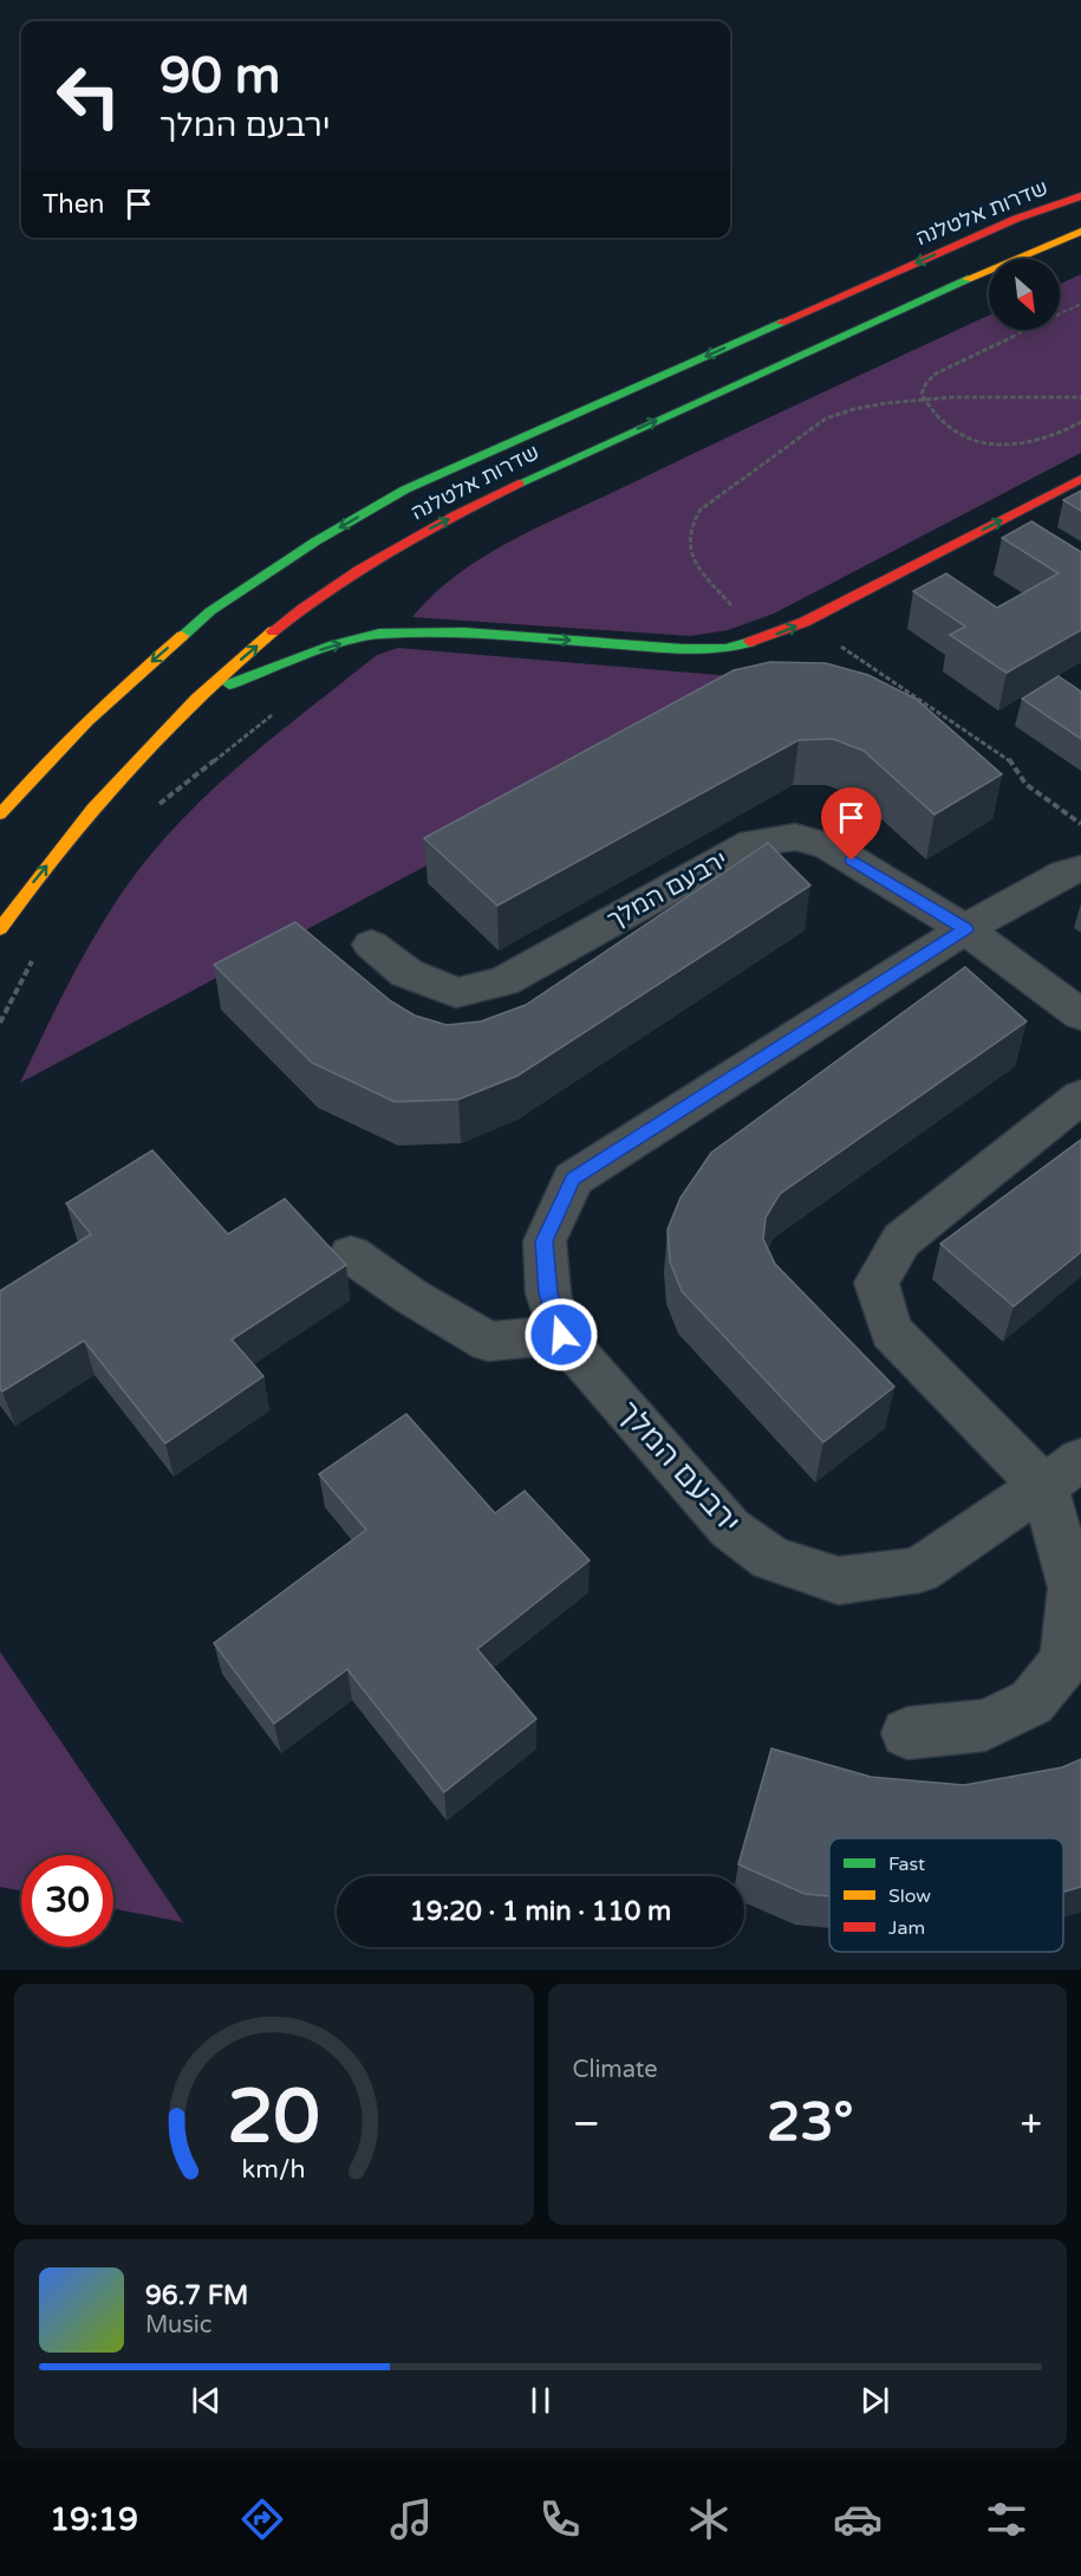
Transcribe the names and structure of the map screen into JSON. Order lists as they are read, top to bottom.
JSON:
{
  "streets": {
    "main road": ["שדרות אלטלנה"],
    "street": ["ירבעם המלך"]
  },
  "legend": ["Fast", "Slow", "Jam"],
  "north": "bottom right",
  "page": {
    "turn": ["90 m", "ירבעם המלך"],
    "then": "Then",
    "limit": "30",
    "trip": "19:20 · 1 min · 110 m",
    "tile": "Climate",
    "heat": ["−", "23°", "+"],
    "song": ["96.7 FM", "Music"],
    "tabs": "19:19",
    "gauge": ["20", "km/h"]
  }
}
